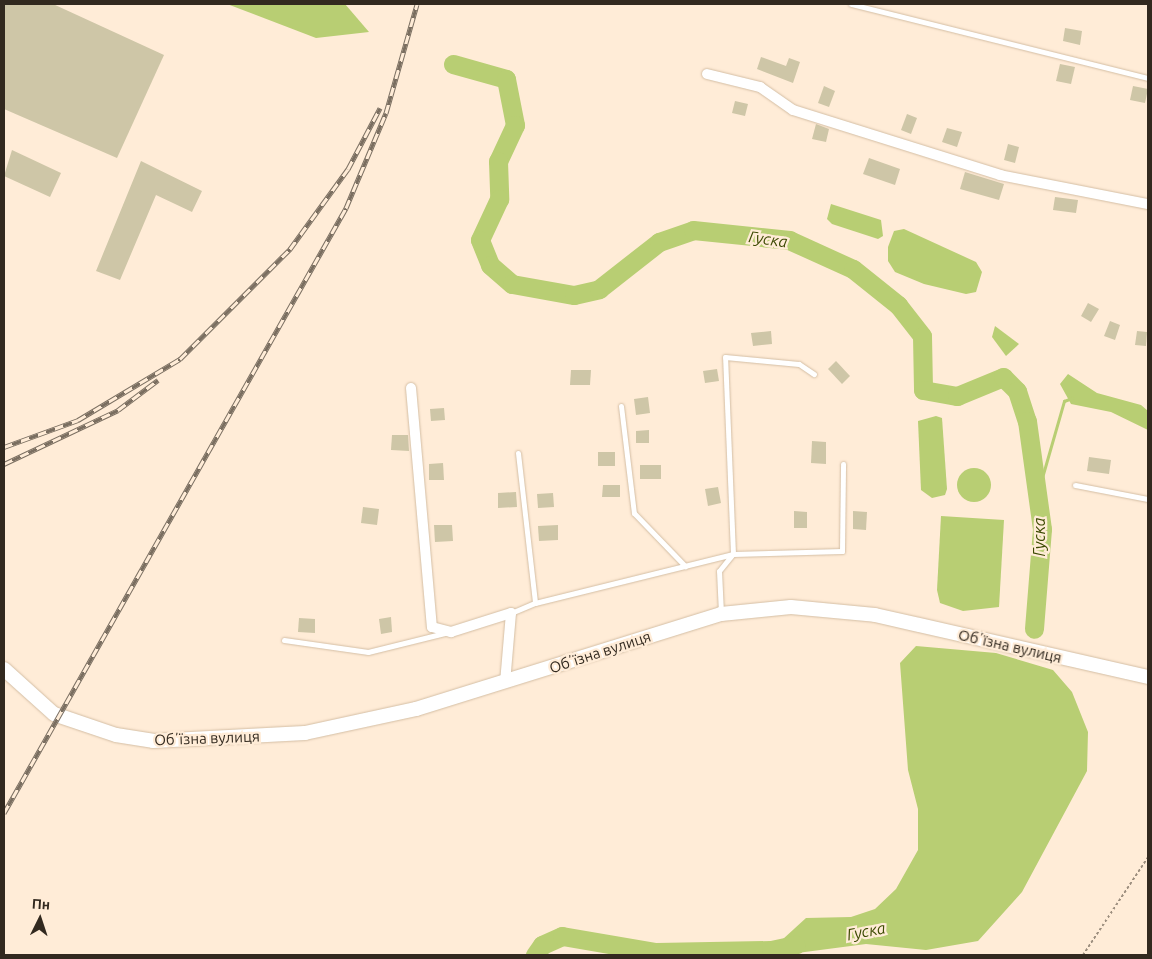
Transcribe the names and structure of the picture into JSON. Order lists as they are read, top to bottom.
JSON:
{
  "streets": {
    "street": ["Обʼїзна вулиця"]
  },
  "water": ["Гуска"],
  "north": "top"
}
